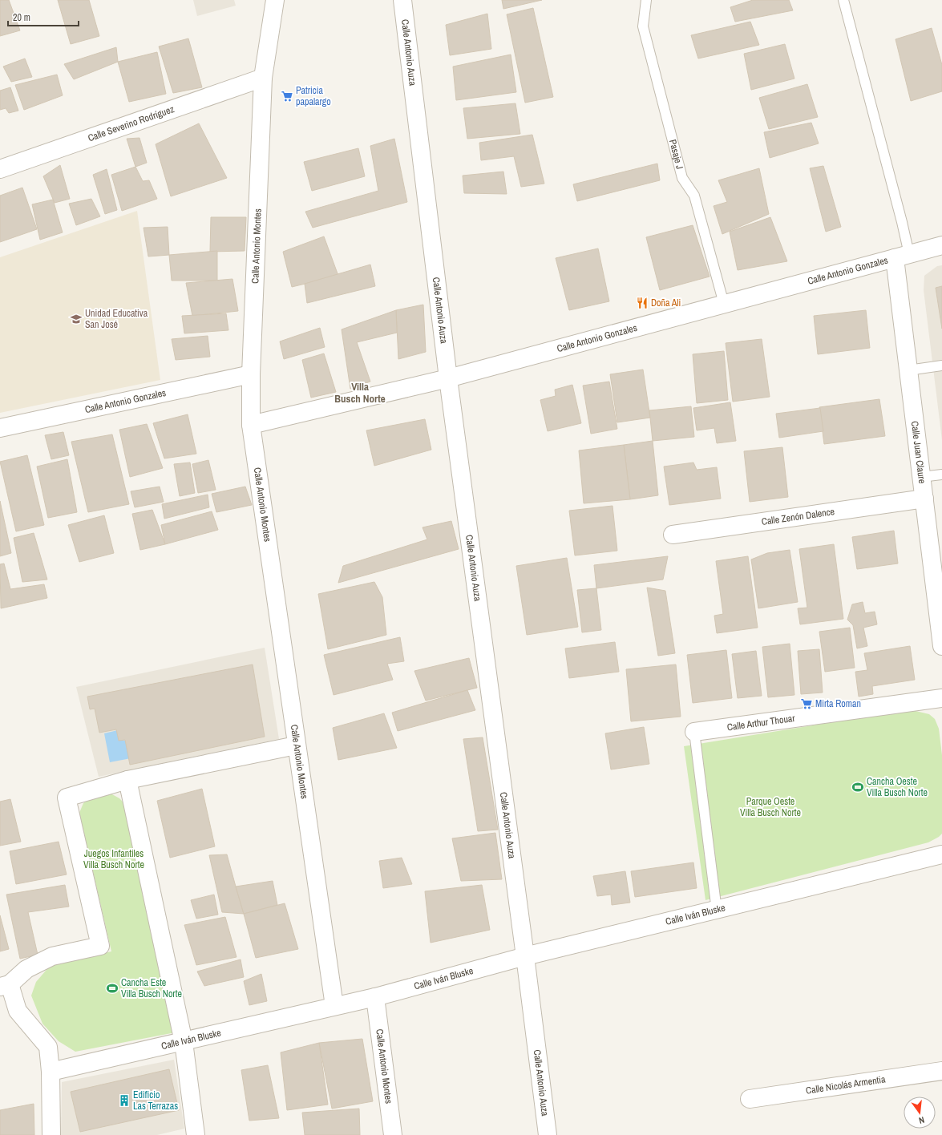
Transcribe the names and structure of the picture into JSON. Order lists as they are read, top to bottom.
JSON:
{
  "streets": {
    "street": [
      "Calle Antonio Auza",
      "Calle Severino Rodríguez",
      "Calle Antonio Montes",
      "Calle Antonio Gonzales",
      "Calle Juan Claure",
      "Calle Zenón Dalence",
      "Calle Arthur Thouar",
      "Calle Iván Bluske",
      "Calle Nicolás Armentia"
    ],
    "lane": ["Pasaje J"]
  },
  "crossings": [
    ["Calle Antonio Auza", "Calle Antonio Gonzales"],
    ["Calle Antonio Auza", "Calle Iván Bluske"],
    ["Calle Severino Rodríguez", "Calle Antonio Montes"],
    ["Pasaje J", "Calle Antonio Gonzales"],
    ["Calle Antonio Montes", "Calle Antonio Gonzales"],
    ["Calle Antonio Montes", "Calle Iván Bluske"],
    ["Calle Antonio Gonzales", "Calle Juan Claure"],
    ["Calle Juan Claure", "Calle Zenón Dalence"]
  ],
  "districts": ["Villa Busch Norte"],
  "parks": ["Parque Oeste Villa Busch Norte", "Juegos Infantiles Villa Busch Norte"],
  "places": {
    "supermarket": ["Patricia papalargo", "Mirta Roman"],
    "restaurant": ["Doña Ali"],
    "school or university": ["Unidad Educativa San José"],
    "sports": ["Cancha Oeste Villa Busch Norte", "Cancha Este Villa Busch Norte"],
    "building": ["Edificio Las Terrazas"]
  },
  "scale_bar": "20 m",
  "north": "bottom"
}
